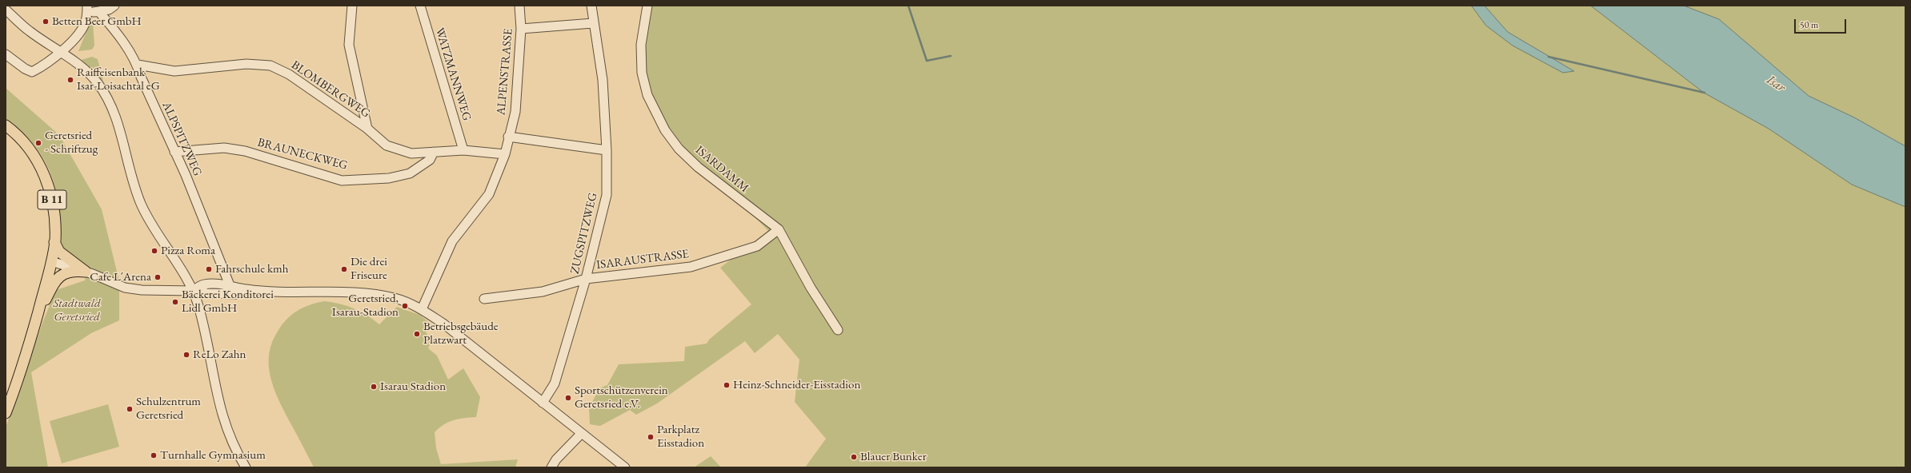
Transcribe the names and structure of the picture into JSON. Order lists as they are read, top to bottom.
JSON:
{
  "streets": {
    "main road": ["B 11"],
    "street": [
      "ALPENSTRASSE",
      "WATZMANNWEG",
      "BLOMBERGWEG",
      "ALPSPITZWEG",
      "BRAUNECKWEG",
      "ISARDAMM",
      "ZUGSPITZWEG",
      "ISARAUSTRASSE"
    ]
  },
  "crossings": [
    ["ALPENSTRASSE", "BLOMBERGWEG"],
    ["WATZMANNWEG", "BLOMBERGWEG"],
    ["BLOMBERGWEG", "ALPSPITZWEG"],
    ["BLOMBERGWEG", "BRAUNECKWEG"],
    ["ALPSPITZWEG", "BRAUNECKWEG"],
    ["ISARDAMM", "ISARAUSTRASSE"],
    ["ZUGSPITZWEG", "ISARAUSTRASSE"]
  ],
  "water": ["Isar"],
  "parks": ["Stadtwald Geretsried"],
  "places": [
    "Betten Beer GmbH",
    "Raiffeisenbank Isar-Loisachtal eG",
    "Geretsried - Schriftzug",
    "Pizza Roma",
    "Fahrschule kmh",
    "Die drei Friseure",
    "Cafe L´Arena",
    "Bäckerei Konditorei Lidl GmbH",
    "Geretsried, Isarau-Stadion",
    "Betriebsgebäude Platzwart",
    "ReLo Zahn",
    "Heinz-Schneider-Eisstadion",
    "Isarau Stadion",
    "Sportschützenverein Geretsried e.V.",
    "Schulzentrum Geretsried",
    "Parkplatz Eisstadion",
    "Turnhalle Gymnasium",
    "Blauer Bunker"
  ],
  "scale_bar": "50 m"
}
